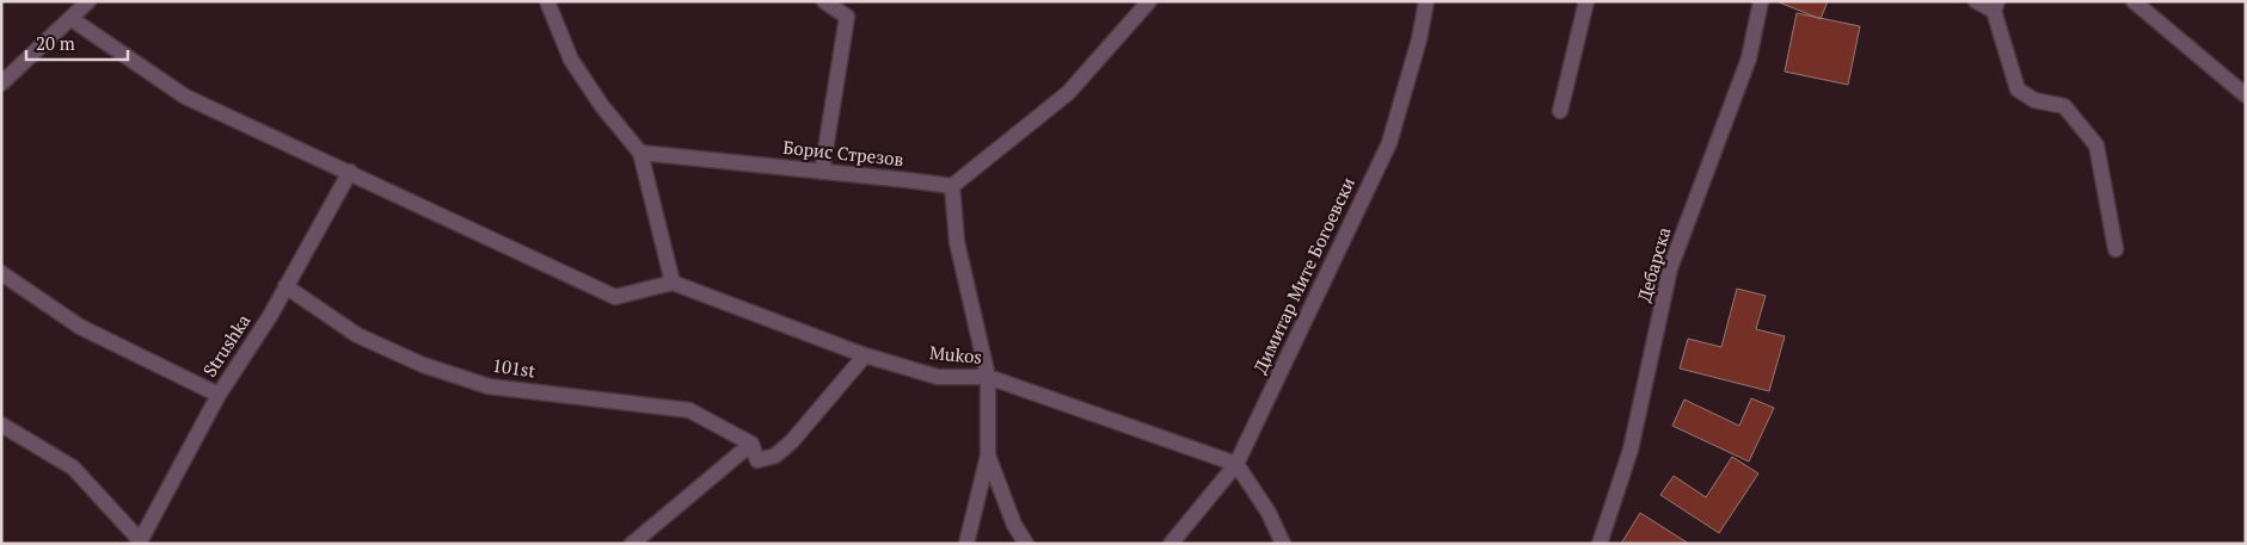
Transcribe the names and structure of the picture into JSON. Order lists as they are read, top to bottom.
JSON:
{
  "streets": {
    "street": [
      "Борис Стрезов",
      "Дебарска",
      "Димитар Мите Богоевски",
      "Strushka",
      "Mukos",
      "101st"
    ]
  },
  "crossings": [
    ["Димитар Мите Богоевски", "Mukos"],
    ["Strushka", "101st"],
    ["Mukos", "101st"]
  ],
  "scale_bar": "20 m"
}
